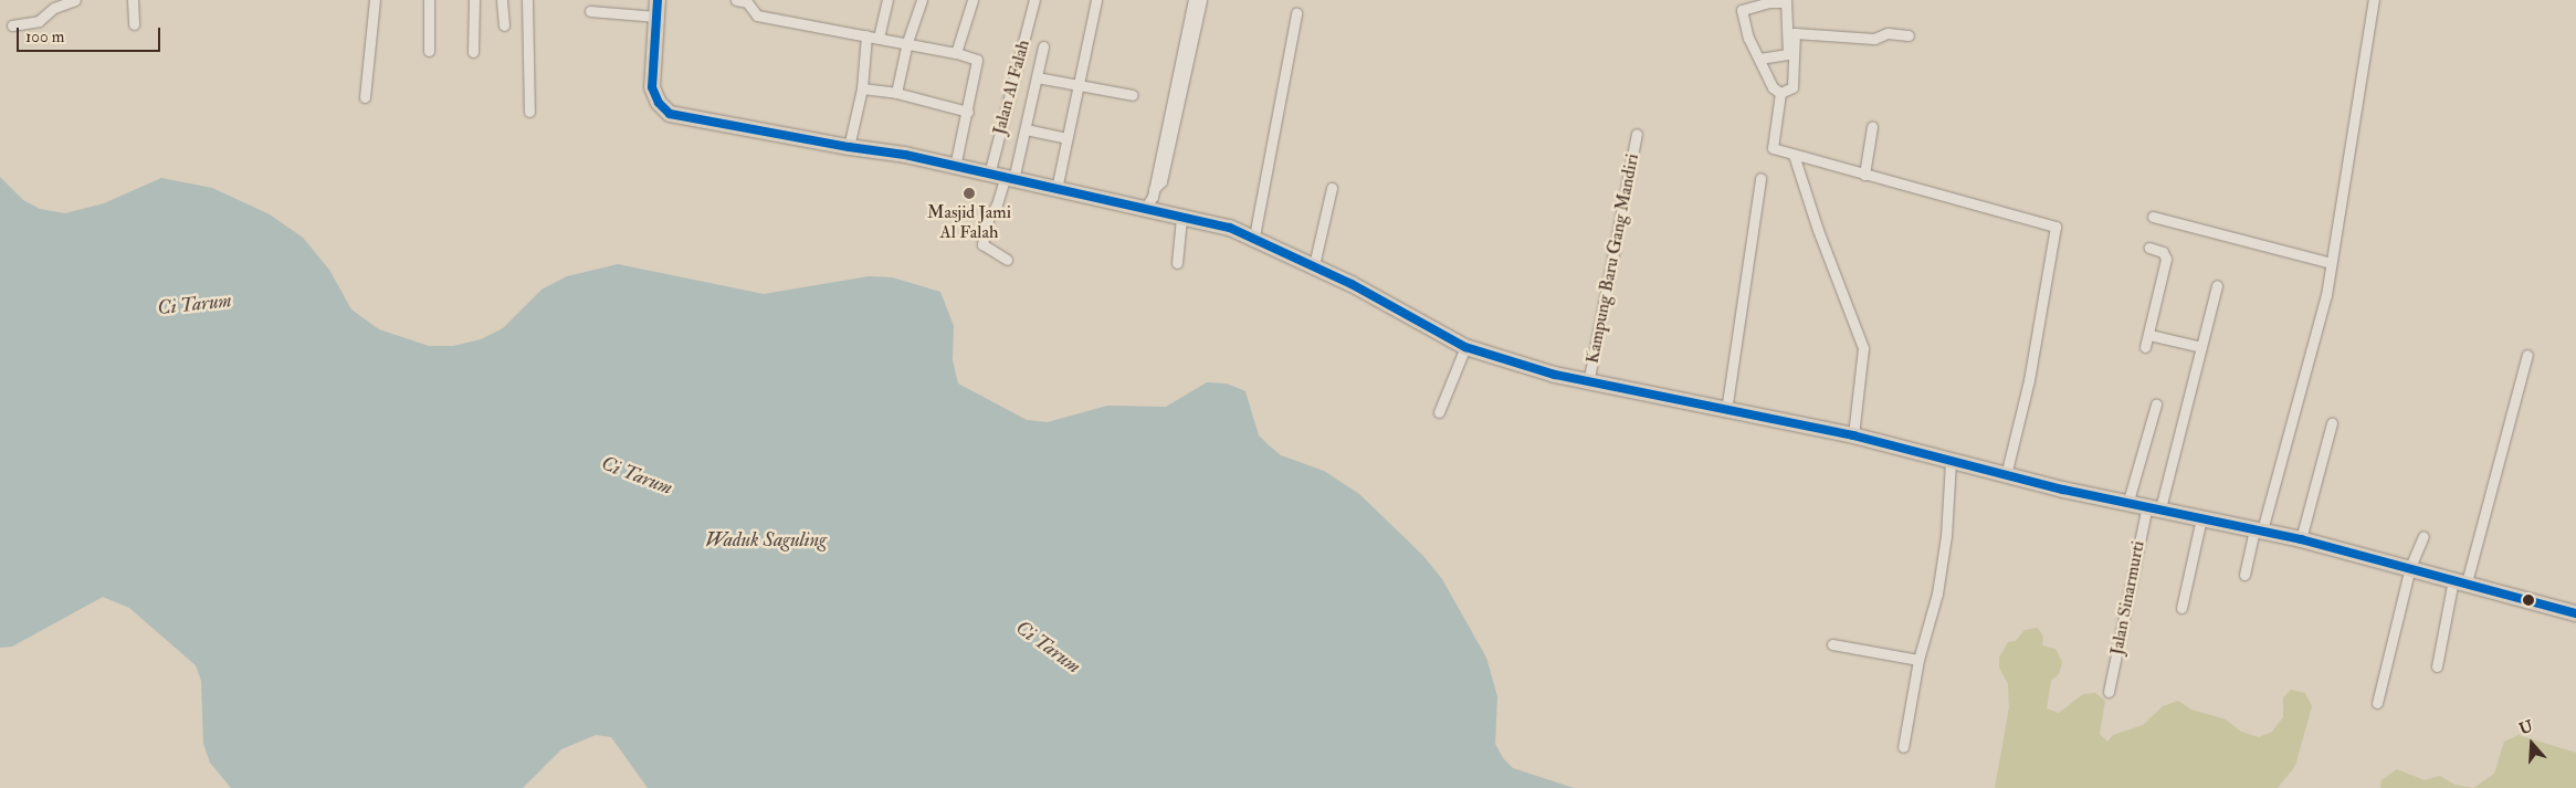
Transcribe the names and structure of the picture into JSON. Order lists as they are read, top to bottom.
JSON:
{
  "streets": {
    "street": ["Jalan Al Falah", "Kampung Baru Gang Mandiri", "Jalan Sinarmurti"]
  },
  "water": ["Ci Tarum", "Waduk Saguling"],
  "places": ["Masjid Jami Al Falah"],
  "scale_bar": "100 m",
  "north": "top"
}
